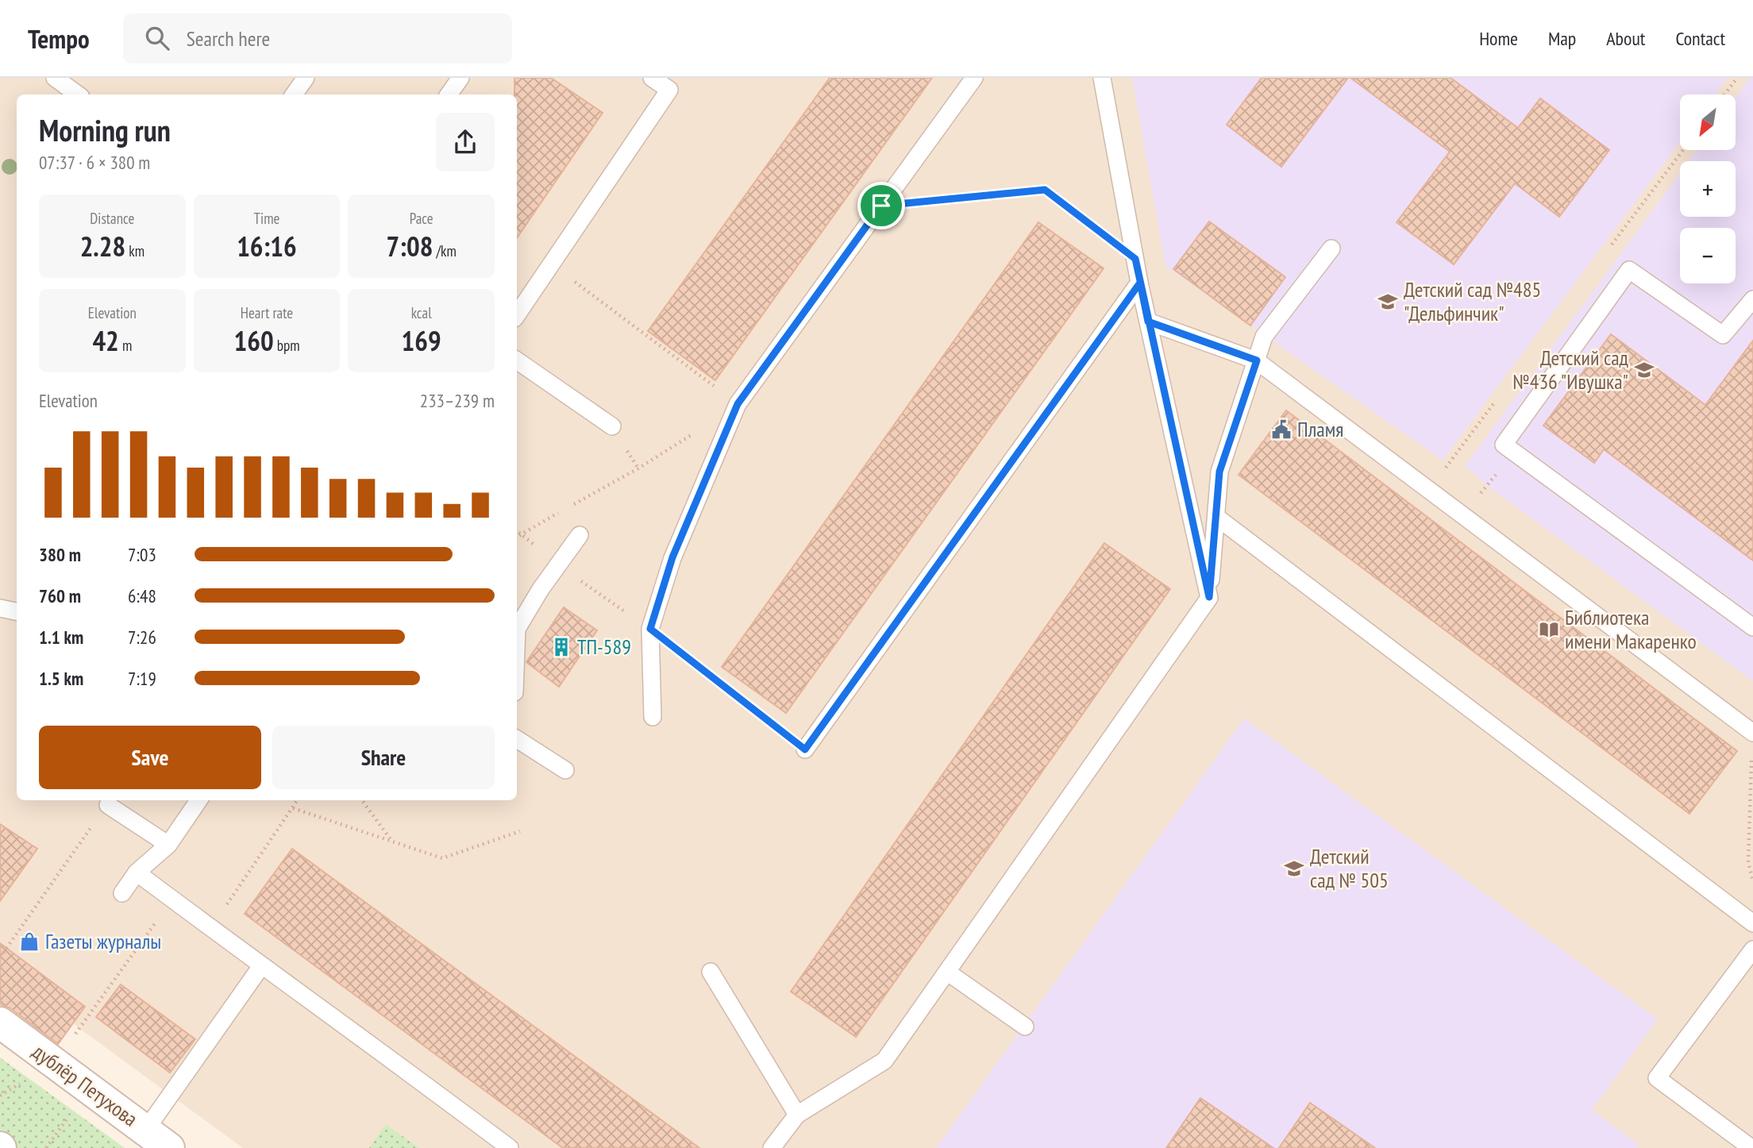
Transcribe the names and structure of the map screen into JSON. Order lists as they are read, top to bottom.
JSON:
{
  "streets": {
    "street": ["дублёр Петухова"]
  },
  "places": {
    "school or university": ["Детский сад №485 \"Дельфинчик\"", "Детский сад №436 \"Ивушка\"", "Детский сад № 505"],
    "public building": ["Пламя"],
    "library": ["Библиотека имени Макаренко"],
    "building": ["ТП-589"],
    "shop": ["Газеты журналы"]
  },
  "north": "bottom left",
  "page": {
    "header": "Tempo",
    "search": "Search here",
    "nav": [
      "Home",
      "Map",
      "About",
      "Contact"
    ],
    "map_buttons": ["+", "−"],
    "heading": ["Morning run", "07:37 · 6 × 380 m"],
    "stats": [
      ["Distance", "2.28 km"],
      ["Time", "16:16"],
      ["Pace", "7:08 /km"],
      ["Elevation", "42 m"],
      ["Heart rate", "160 bpm"],
      ["kcal", "169"]
    ],
    "chart": ["Elevation", "233–239 m"],
    "list": [
      {
        "name": "380 m",
        "note": "7:03"
      },
      {
        "name": "760 m",
        "note": "6:48"
      },
      {
        "name": "1.1 km",
        "note": "7:26"
      },
      {
        "name": "1.5 km",
        "note": "7:19"
      }
    ],
    "buttons": ["Save", "Share"]
  }
}
